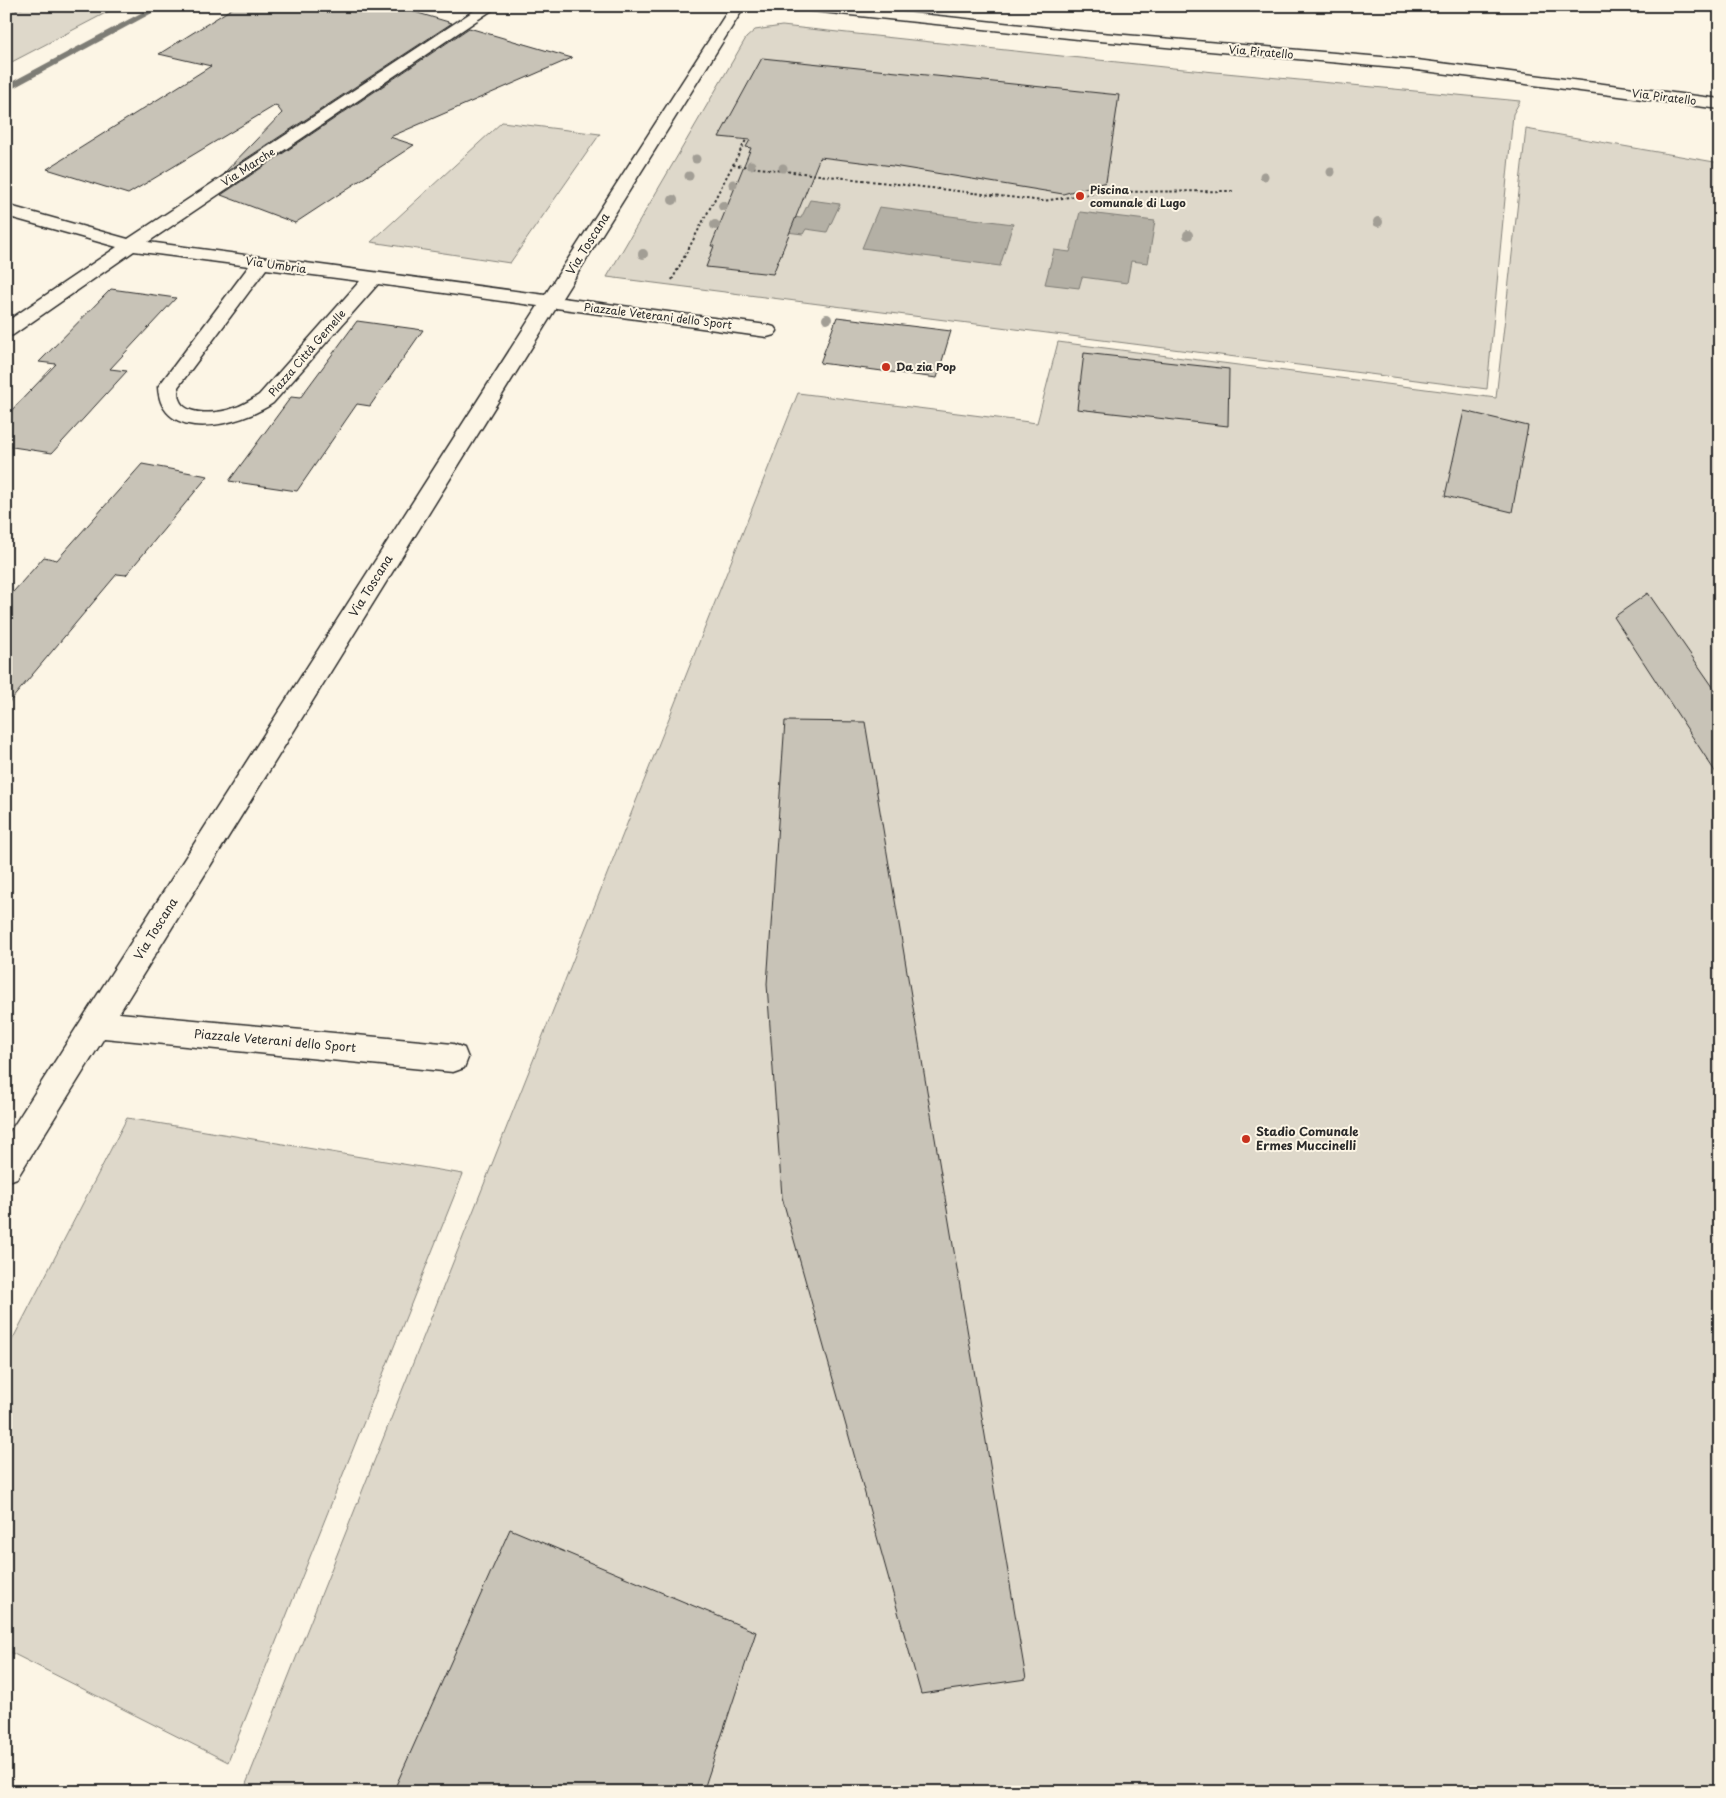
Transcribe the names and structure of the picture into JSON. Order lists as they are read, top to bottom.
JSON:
{
  "streets": {
    "street": [
      "Via Piratello",
      "Via Marche",
      "Via Toscana",
      "Via Umbria",
      "Piazzale Veterani dello Sport",
      "Piazza Città Gemelle"
    ]
  },
  "crossings": [
    ["Via Marche", "Via Umbria"],
    ["Via Toscana", "Via Umbria"],
    ["Via Toscana", "Piazzale Veterani dello Sport"],
    ["Via Umbria", "Piazzale Veterani dello Sport"],
    ["Via Umbria", "Piazza Città Gemelle"]
  ],
  "places": ["Piscina comunale di Lugo", "Da zia Pop", "Stadio Comunale Ermes Muccinelli"]
}
